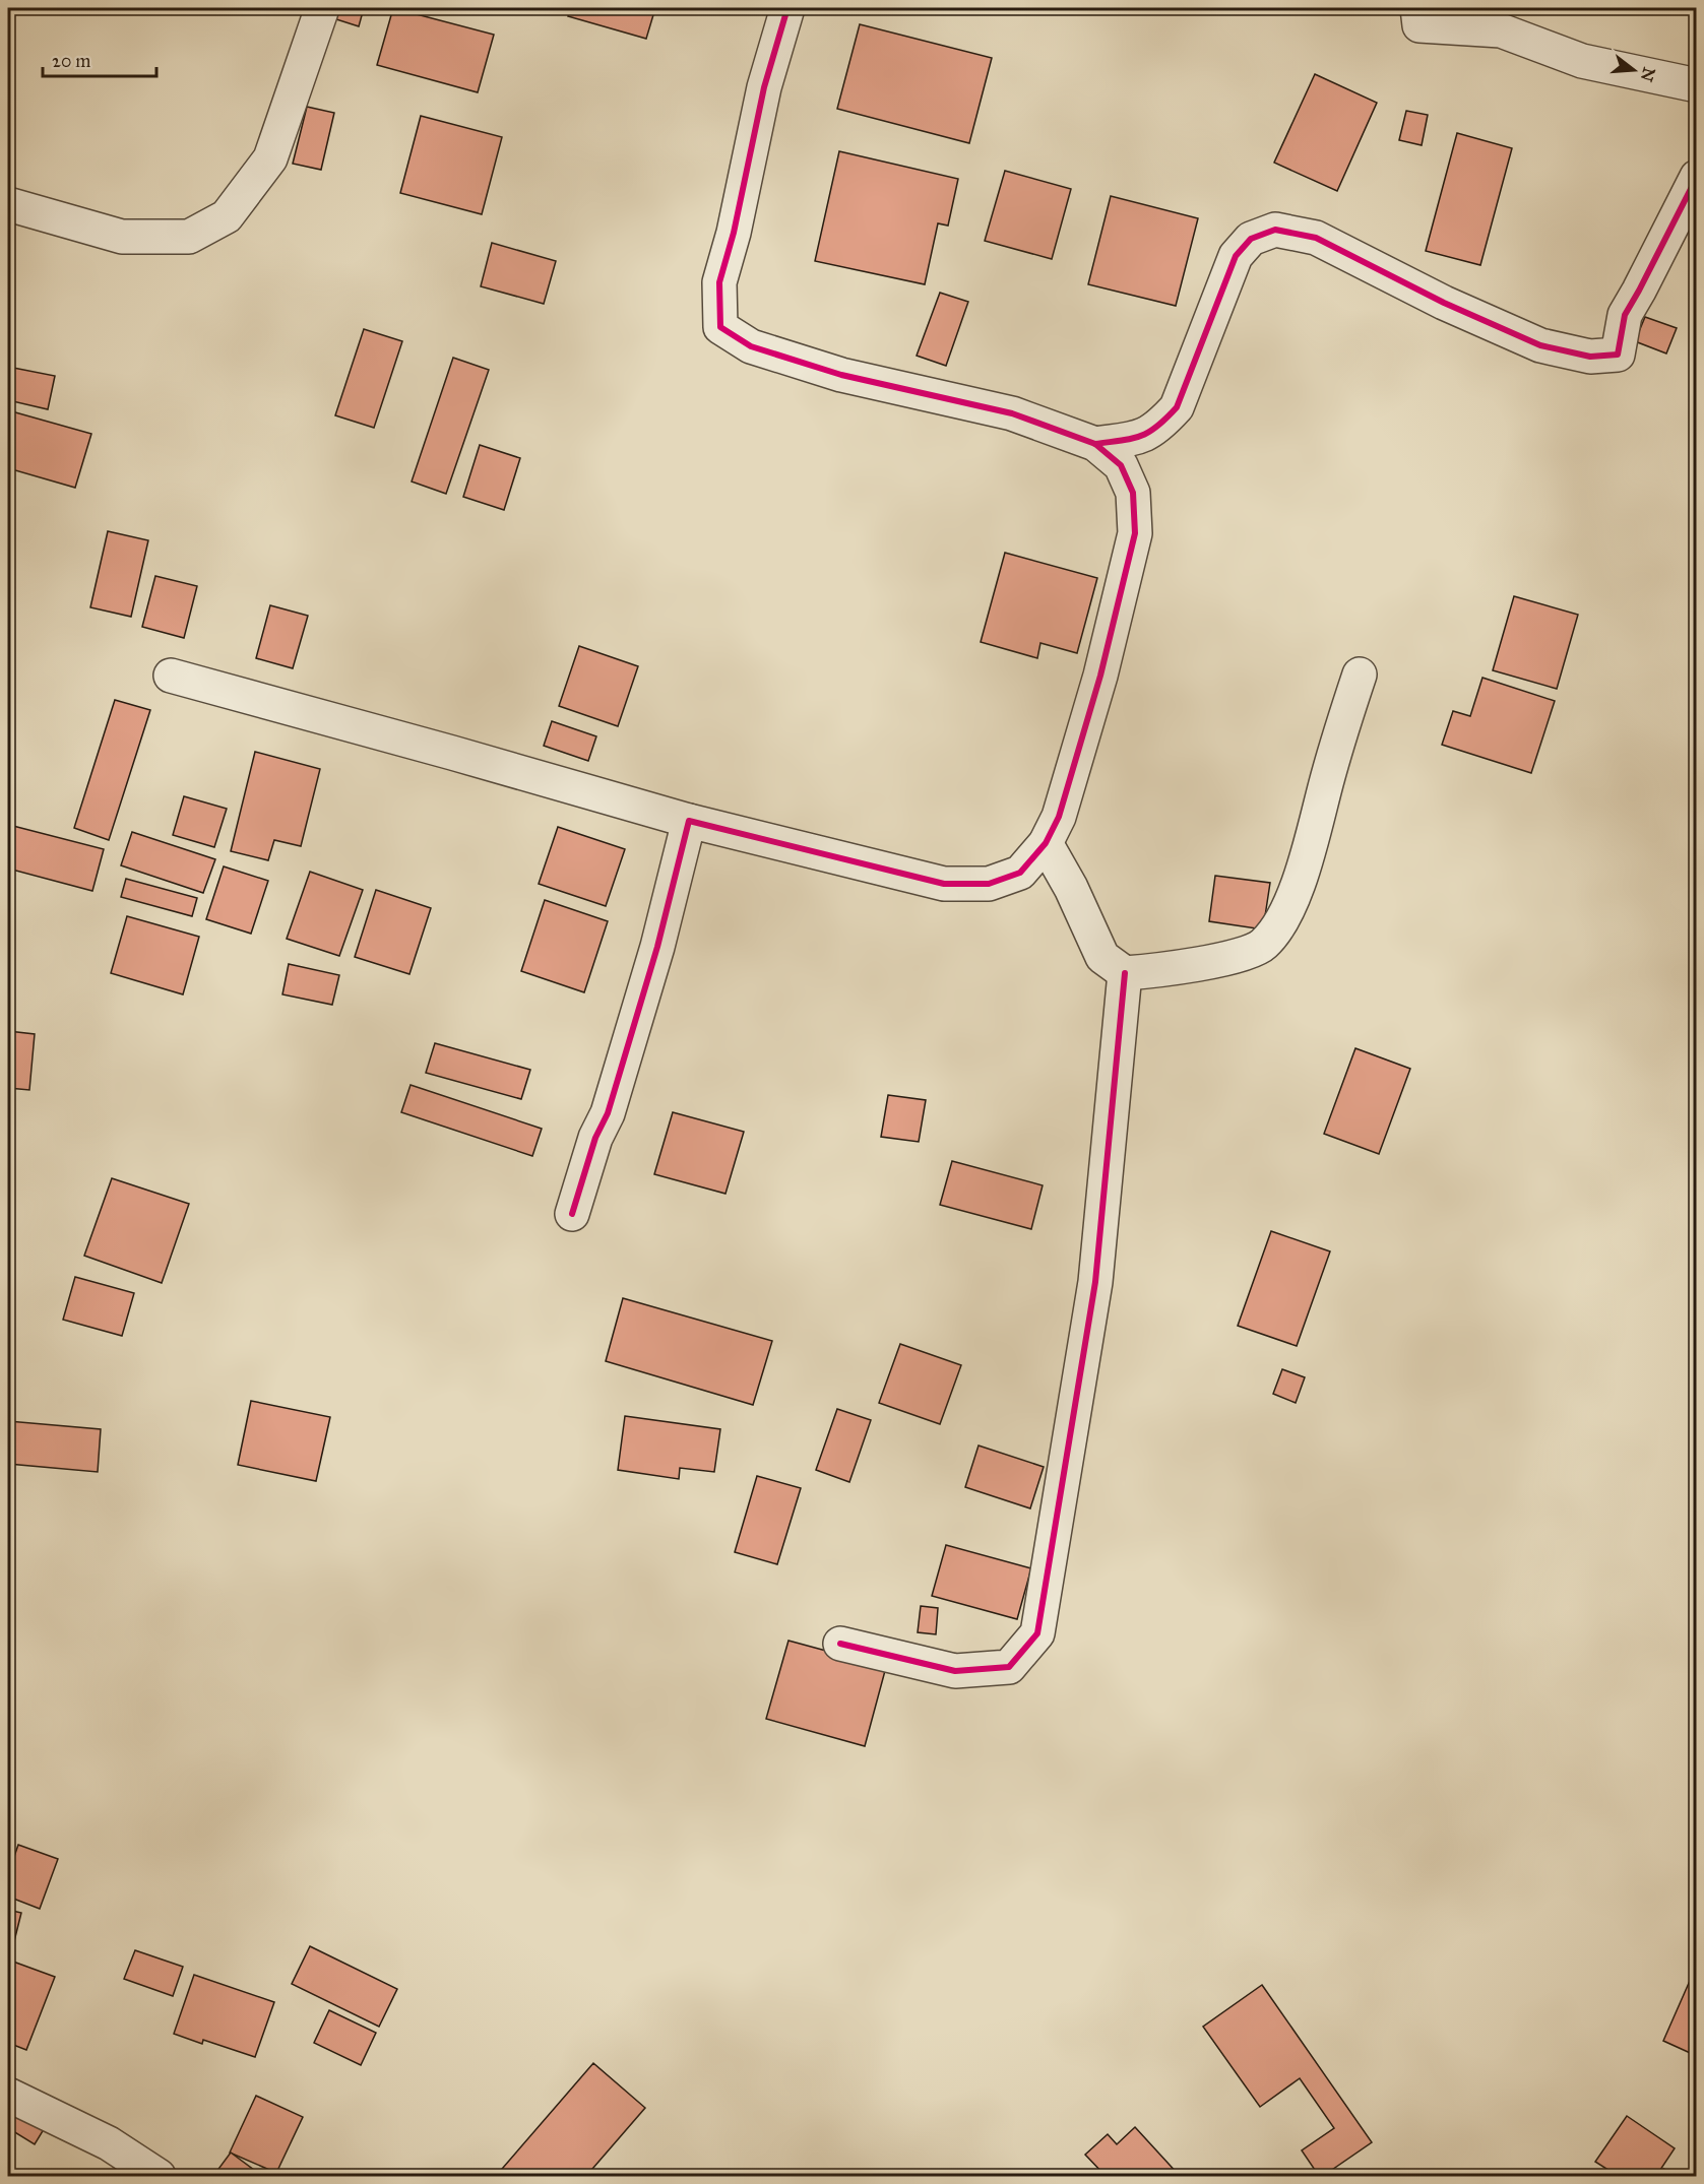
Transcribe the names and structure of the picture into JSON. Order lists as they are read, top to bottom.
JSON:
{
  "scale_bar": "20 m",
  "north": "right"
}
